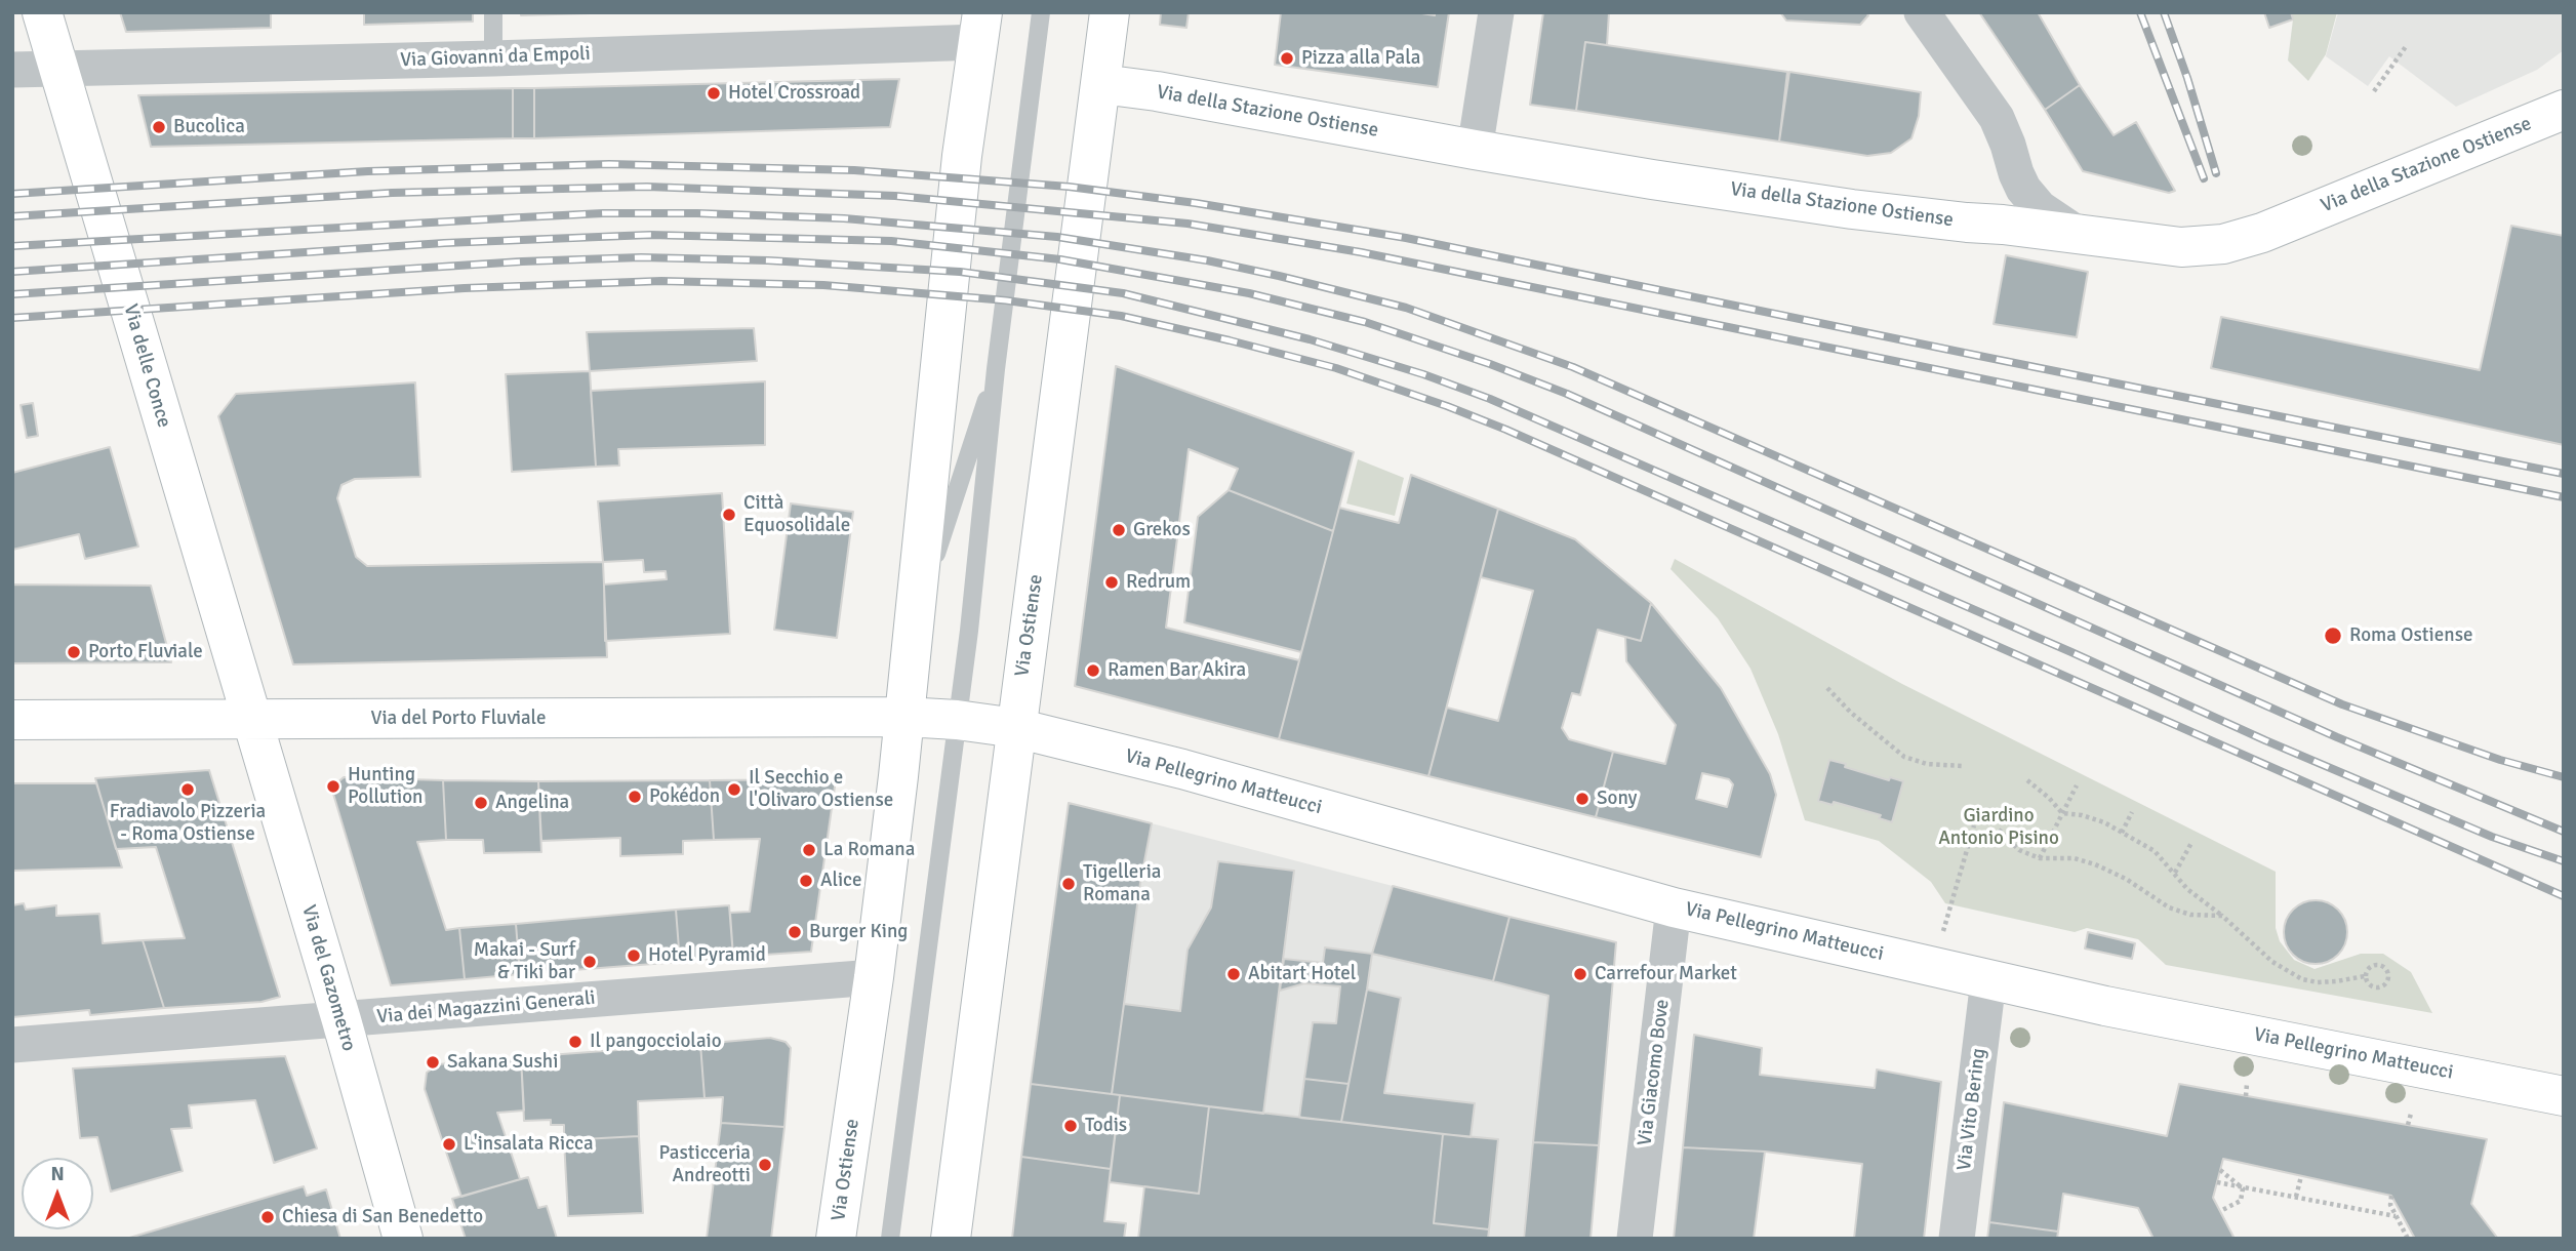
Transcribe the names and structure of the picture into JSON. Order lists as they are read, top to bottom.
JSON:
{
  "streets": {
    "street": [
      "Via Giovanni da Empoli",
      "Via della Stazione Ostiense",
      "Via delle Conce",
      "Via Ostiense",
      "Via del Porto Fluviale",
      "Via Pellegrino Matteucci",
      "Via del Gazometro",
      "Via dei Magazzini Generali",
      "Via Giacomo Bove",
      "Via Vito Bering"
    ]
  },
  "crossings": [
    ["Via Giovanni da Empoli", "Via delle Conce"],
    ["Via Giovanni da Empoli", "Via Ostiense"],
    ["Via della Stazione Ostiense", "Via Ostiense"],
    ["Via delle Conce", "Via del Porto Fluviale"],
    ["Via delle Conce", "Via del Gazometro"],
    ["Via Ostiense", "Via del Porto Fluviale"],
    ["Via Ostiense", "Via Pellegrino Matteucci"],
    ["Via Ostiense", "Via dei Magazzini Generali"],
    ["Via del Porto Fluviale", "Via del Gazometro"],
    ["Via Pellegrino Matteucci", "Via Giacomo Bove"],
    ["Via Pellegrino Matteucci", "Via Vito Bering"],
    ["Via del Gazometro", "Via dei Magazzini Generali"]
  ],
  "parks": ["Giardino Antonio Pisino"],
  "places": [
    "Pizza alla Pala",
    "Hotel Crossroad",
    "Bucolica",
    "Città Equosolidale",
    "Grekos",
    "Redrum",
    "Roma Ostiense",
    "Porto Fluviale",
    "Ramen Bar Akira",
    "Hunting Pollution",
    "Fradiavolo Pizzeria - Roma Ostiense",
    "Il Secchio e l'Olivaro Ostiense",
    "Pokédon",
    "Sony",
    "Angelina",
    "La Romana",
    "Alice",
    "Tigelleria Romana",
    "Burger King",
    "Hotel Pyramid",
    "Makai - Surf & Tiki bar",
    "Abitart Hotel",
    "Carrefour Market",
    "Il pangocciolaio",
    "Sakana Sushi",
    "Todis",
    "L'insalata Ricca",
    "Pasticceria Andreotti",
    "Chiesa di San Benedetto"
  ],
  "north": "top"
}
